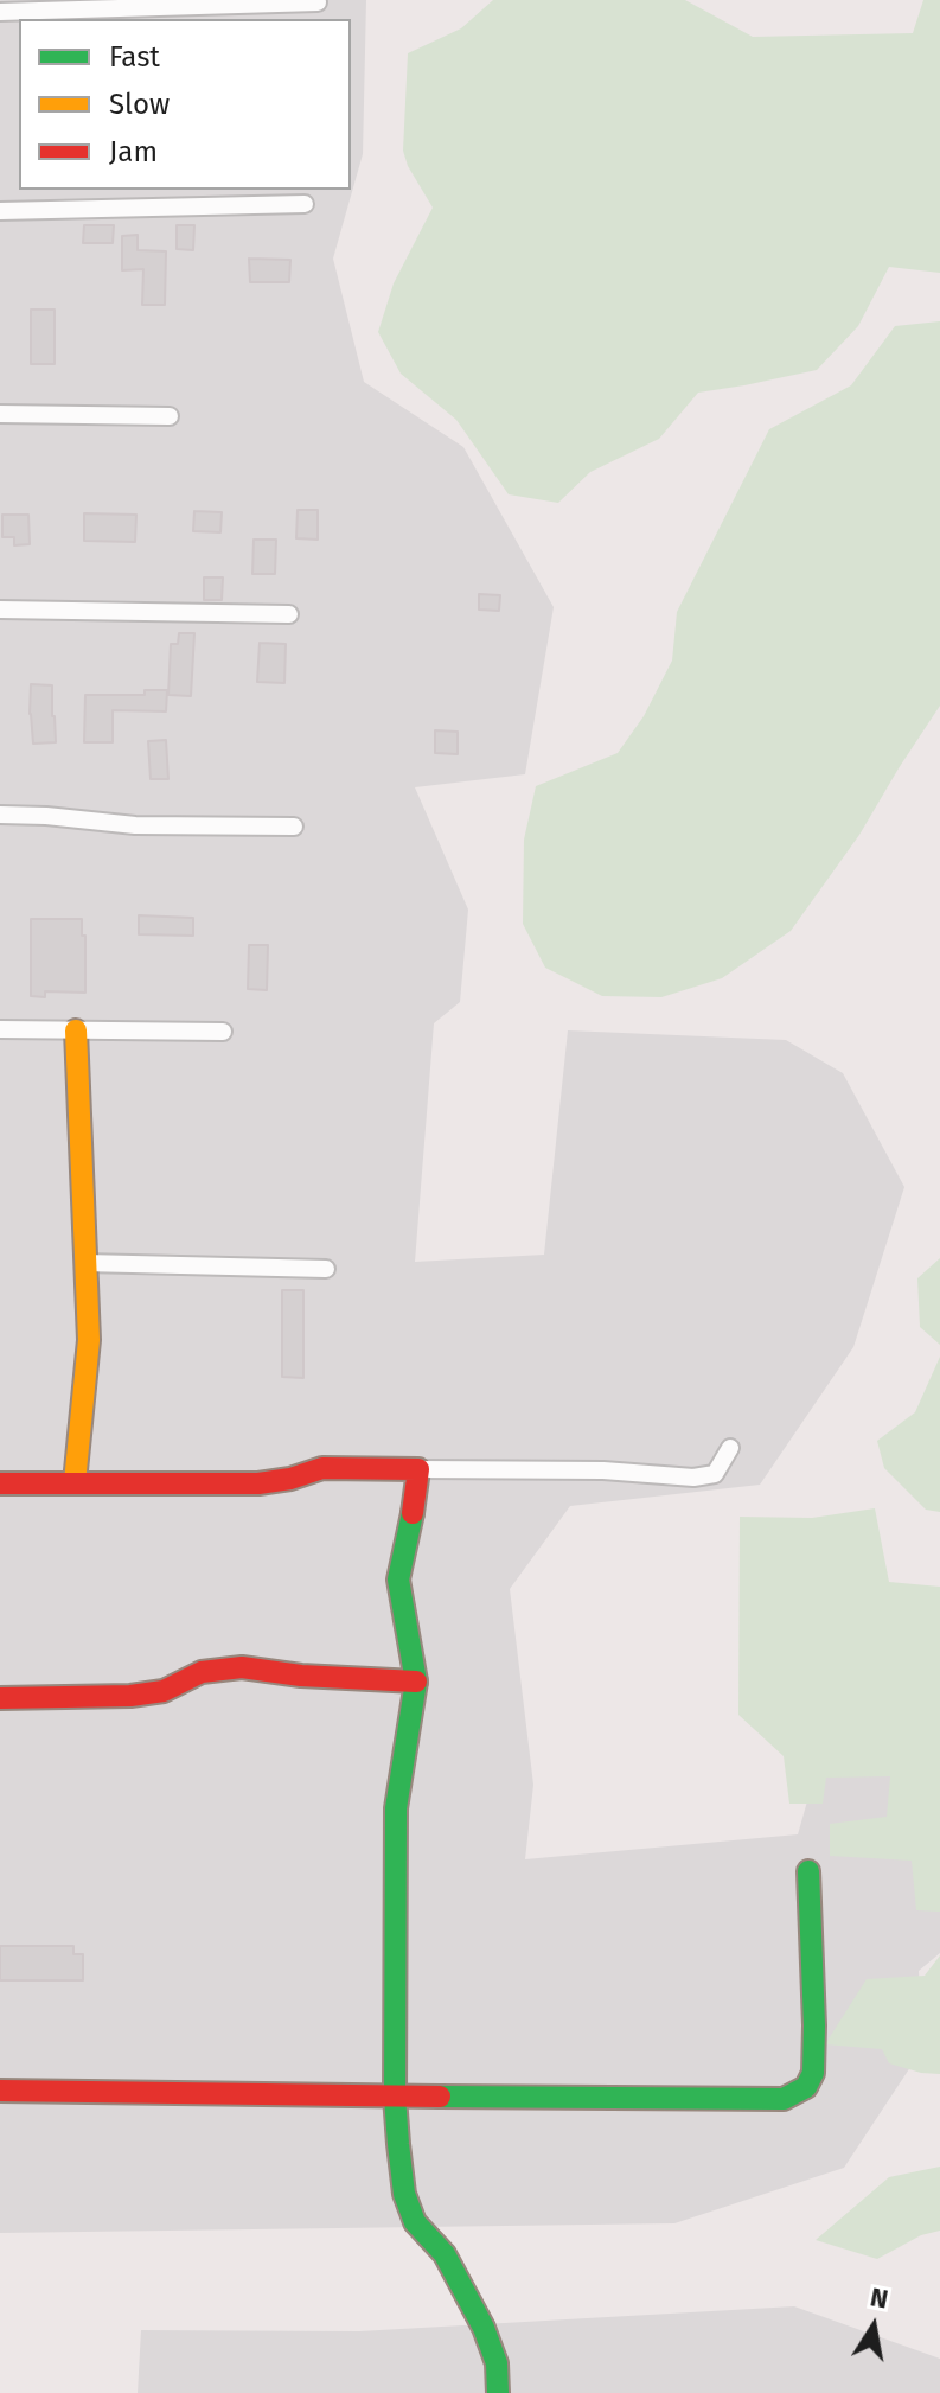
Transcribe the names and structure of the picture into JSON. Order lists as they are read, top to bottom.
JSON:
{
  "legend": ["Fast", "Slow", "Jam"],
  "north": "top"
}
